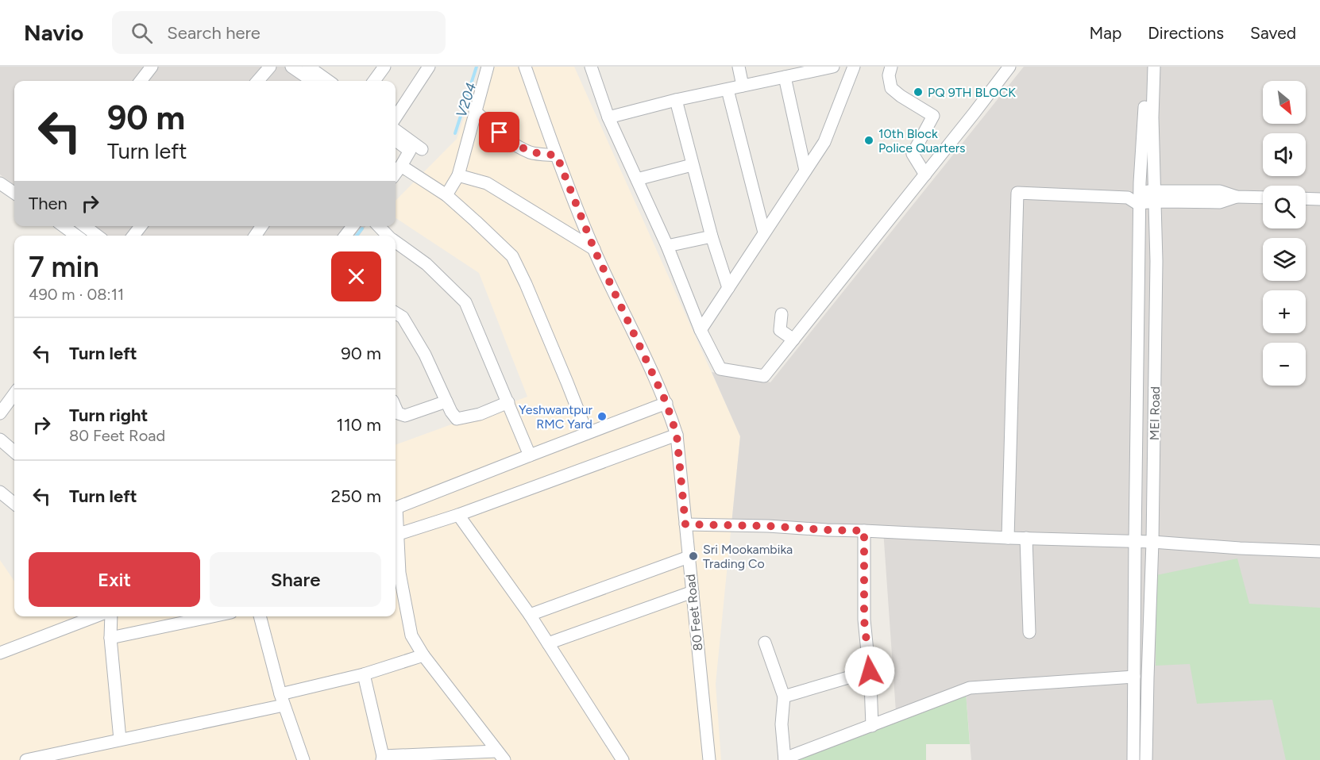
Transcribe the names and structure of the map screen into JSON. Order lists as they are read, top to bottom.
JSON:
{
  "streets": {
    "street": ["MEI Road", "80 Feet Road"]
  },
  "water": ["V204"],
  "places": [
    "PQ 9TH BLOCK",
    "10th Block Police Quarters",
    "Yeshwantpur RMC Yard",
    "Sri Mookambika Trading Co"
  ],
  "north": "bottom right",
  "page": {
    "header": "Navio",
    "search": "Search here",
    "nav": ["Map", "Directions", "Saved"],
    "map_buttons": ["+", "−"],
    "turn": ["90 m", "Turn left"],
    "then": "Then",
    "heading": ["7 min", "490 m · 08:11"],
    "list": [
      {
        "name": "Turn left",
        "value": "90 m"
      },
      {
        "name": "Turn right",
        "note": "80 Feet Road",
        "value": "110 m"
      },
      {
        "name": "Turn left",
        "value": "250 m"
      }
    ],
    "buttons": ["Exit", "Share"]
  }
}
